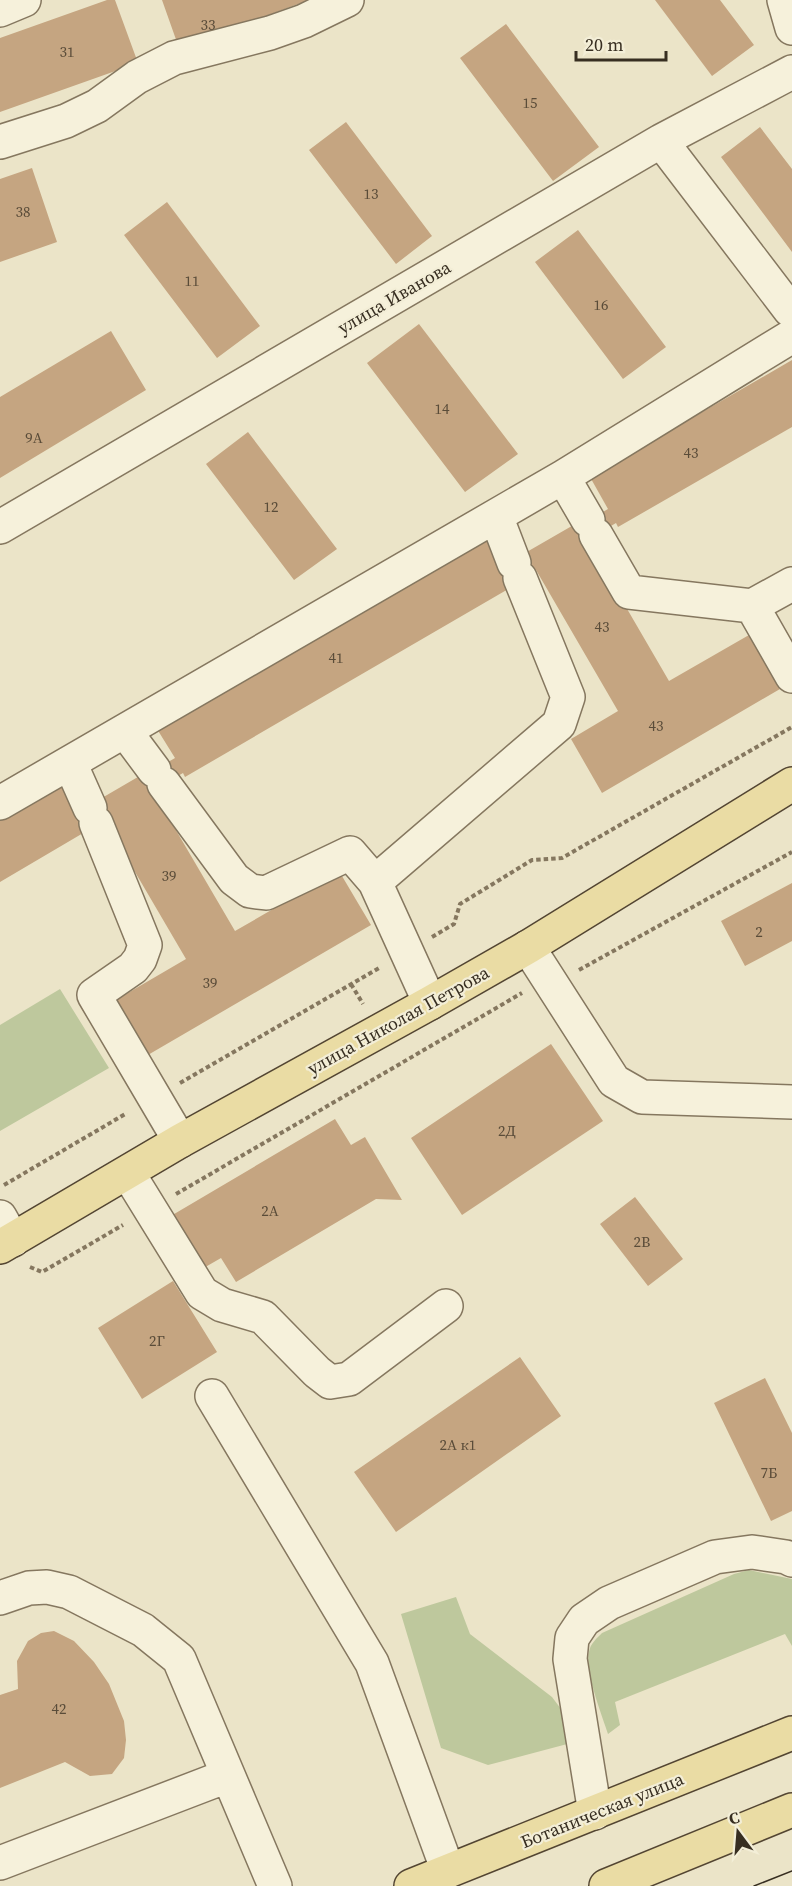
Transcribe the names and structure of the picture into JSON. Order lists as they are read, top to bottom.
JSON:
{
  "streets": {
    "main road": ["улица Николая Петрова", "Ботаническая улица"],
    "street": ["улица Иванова"]
  },
  "house_numbers": [
    "33",
    "31",
    "15",
    "13",
    "38",
    "11",
    "16",
    "14",
    "9А",
    "43",
    "12",
    "43",
    "41",
    "43",
    "39",
    "2",
    "39",
    "2Д",
    "2А",
    "2В",
    "2Г",
    "2А к1",
    "7Б",
    "42"
  ],
  "scale_bar": "20 m",
  "north": "top"
}
